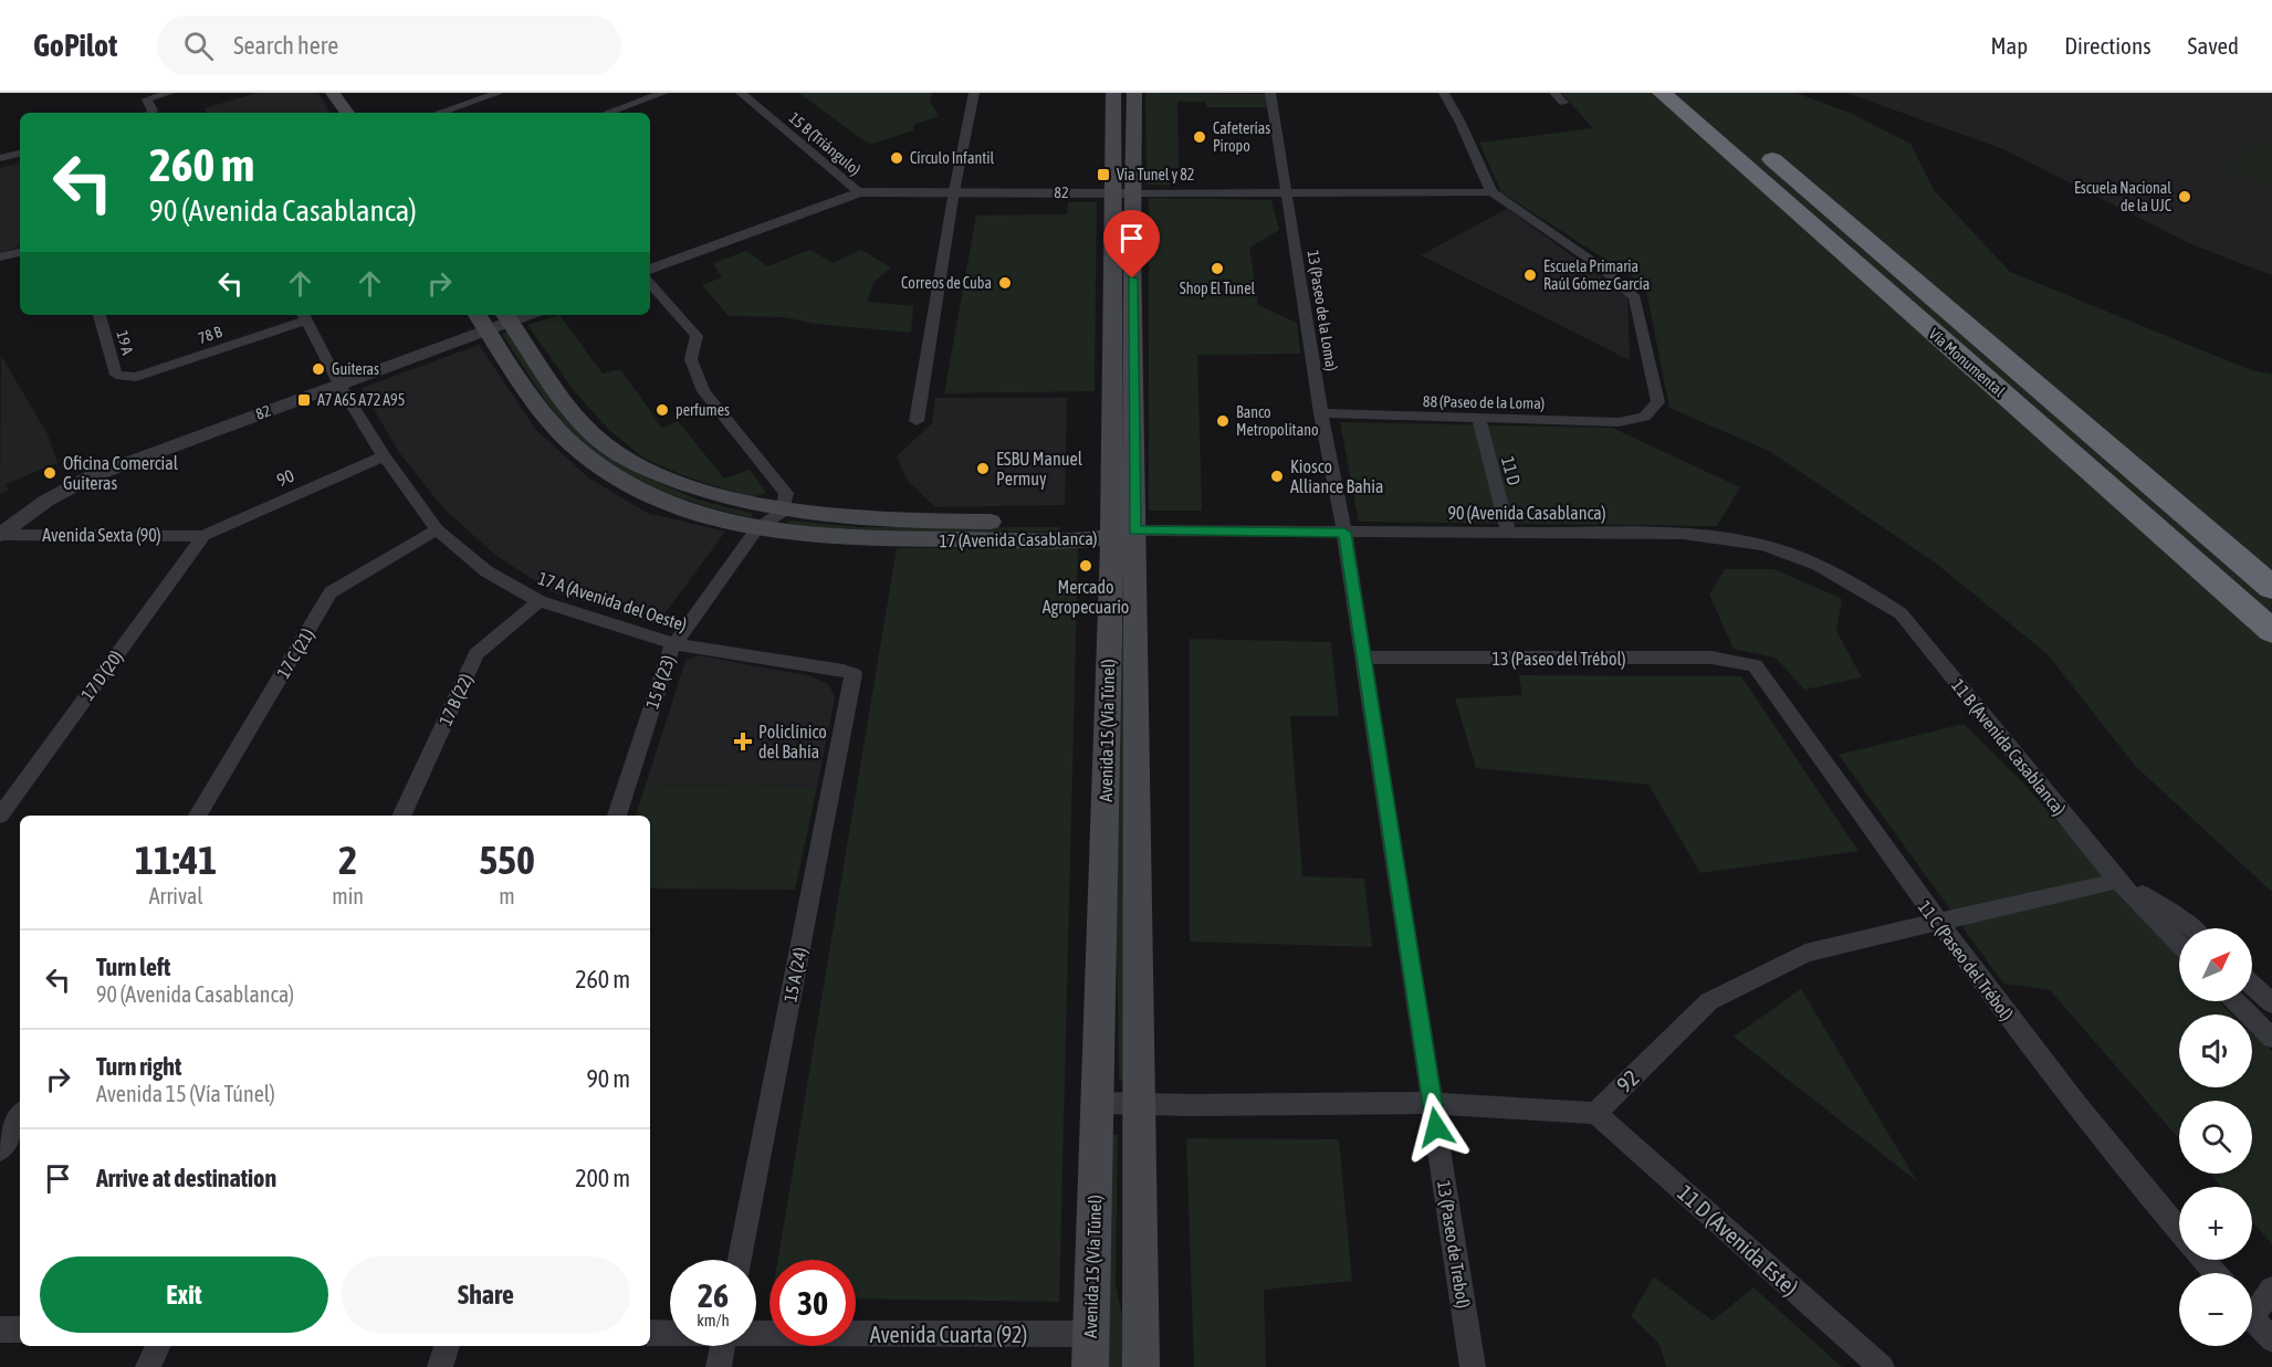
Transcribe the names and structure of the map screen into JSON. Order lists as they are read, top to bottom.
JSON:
{
  "streets": {
    "highway": ["Vía Monumental"],
    "main road": ["17 (Avenida Casablanca)", "Avenida 15 (Vía Túnel)"],
    "street": [
      "15 B (Triángulo)",
      "82",
      "13 (Paseo de la Loma)",
      "78 B",
      "19 A",
      "88 (Paseo de la Loma)",
      "11 D",
      "90",
      "90 (Avenida Casablanca)",
      "Avenida Sexta (90)",
      "17 A (Avenida del Oeste)",
      "17 C (21)",
      "13 (Paseo del Trébol)",
      "17 D (20)",
      "15 B (23)",
      "17 B (22)",
      "11 B (Avenida Casablanca)",
      "11 C (Paseo del Trébol)",
      "15 A (24)",
      "92",
      "11 D (Avenida Este)",
      "13 (Paseo de Trebol)",
      "Avenida Cuarta (92)"
    ]
  },
  "crossings": [
    ["15 B (Triángulo)", "82"],
    ["82", "13 (Paseo de la Loma)"],
    ["82", "88 (Paseo de la Loma)"],
    ["82", "Avenida Sexta (90)"],
    ["82", "17 (Avenida Casablanca)"],
    ["82", "17 A (Avenida del Oeste)"],
    ["82", "Avenida 15 (Vía Túnel)"],
    ["13 (Paseo de la Loma)", "88 (Paseo de la Loma)"],
    ["13 (Paseo de la Loma)", "90 (Avenida Casablanca)"],
    ["13 (Paseo de la Loma)", "13 (Paseo de Trebol)"],
    ["78 B", "19 A"],
    ["78 B", "17 A (Avenida del Oeste)"],
    ["88 (Paseo de la Loma)", "11 D"],
    ["11 D", "90 (Avenida Casablanca)"],
    ["90", "Avenida Sexta (90)"],
    ["90", "17 A (Avenida del Oeste)"],
    ["90", "17 D (20)"],
    ["90 (Avenida Casablanca)", "17 (Avenida Casablanca)"],
    ["90 (Avenida Casablanca)", "Avenida 15 (Vía Túnel)"],
    ["90 (Avenida Casablanca)", "11 B (Avenida Casablanca)"],
    ["90 (Avenida Casablanca)", "13 (Paseo de Trebol)"],
    ["Avenida Sexta (90)", "17 D (20)"],
    ["17 (Avenida Casablanca)", "15 B (23)"],
    ["17 (Avenida Casablanca)", "Avenida 15 (Vía Túnel)"],
    ["17 A (Avenida del Oeste)", "17 C (21)"],
    ["17 A (Avenida del Oeste)", "15 B (23)"],
    ["17 A (Avenida del Oeste)", "17 B (22)"],
    ["17 A (Avenida del Oeste)", "15 A (24)"],
    ["13 (Paseo del Trébol)", "11 C (Paseo del Trébol)"],
    ["13 (Paseo del Trébol)", "13 (Paseo de Trebol)"],
    ["Avenida 15 (Vía Túnel)", "Avenida Cuarta (92)"],
    ["11 B (Avenida Casablanca)", "92"],
    ["11 C (Paseo del Trébol)", "92"],
    ["92", "11 D (Avenida Este)"]
  ],
  "places": {
    "other": [
      "Cafeterías Piropo",
      "Círculo Infantil",
      "Escuela Nacional de la UJC",
      "Shop El Tunel",
      "Escuela Primaria Raúl Gómez García",
      "Correos de Cuba",
      "Guiteras",
      "perfumes",
      "Banco Metropolitano",
      "ESBU Manuel Permuy",
      "Oficina Comercial Guiteras",
      "Kiosco Alliance Bahia",
      "Mercado Agropecuario"
    ],
    "transit": ["Via Tunel y 82", "A7 A65 A72 A95"],
    "health": ["Policlínico del Bahía"]
  },
  "north": "top right",
  "page": {
    "header": "GoPilot",
    "search": "Search here",
    "nav": ["Map", "Directions", "Saved"],
    "turn": ["260 m", "90 (Avenida Casablanca)"],
    "eta": [
      "11:41",
      "Arrival",
      "2",
      "min",
      "550",
      "m"
    ],
    "map_buttons": ["+", "−"],
    "list": [
      {
        "name": "Turn left",
        "note": "90 (Avenida Casablanca)",
        "value": "260 m"
      },
      {
        "name": "Turn right",
        "note": "Avenida 15 (Vía Túnel)",
        "value": "90 m"
      },
      {
        "name": "Arrive at destination",
        "value": "200 m"
      }
    ],
    "buttons": ["Exit", "Share"],
    "speed": "26 km/h",
    "limit": "30"
  }
}
